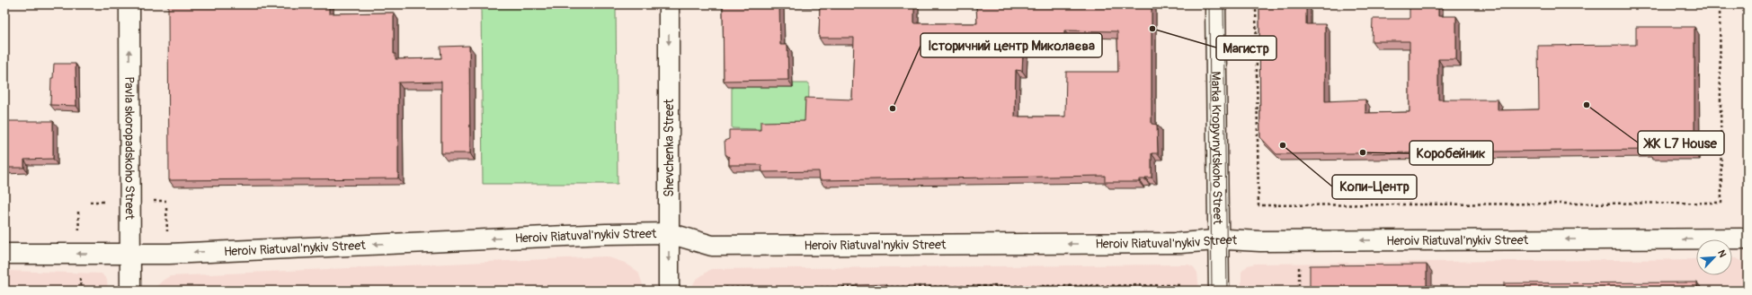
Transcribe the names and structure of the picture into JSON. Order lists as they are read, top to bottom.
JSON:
{
  "streets": {
    "street": [
      "Pavla skoropadskoho Street",
      "Shevchenka Street",
      "Marka Kropyvnytskoho Street",
      "Heroiv Riatuval'nykiv Street"
    ]
  },
  "crossings": [
    ["Pavla skoropadskoho Street", "Heroiv Riatuval'nykiv Street"],
    ["Shevchenka Street", "Heroiv Riatuval'nykiv Street"],
    ["Marka Kropyvnytskoho Street", "Heroiv Riatuval'nykiv Street"]
  ],
  "one_way": ["Pavla skoropadskoho Street", "Shevchenka Street", "Heroiv Riatuval'nykiv Street"],
  "places": [
    "Магистр",
    "ЖК L7 House",
    "Історичний центр Миколаєва",
    "Копи-Центр",
    "Коробейник"
  ],
  "north": "top right"
}
